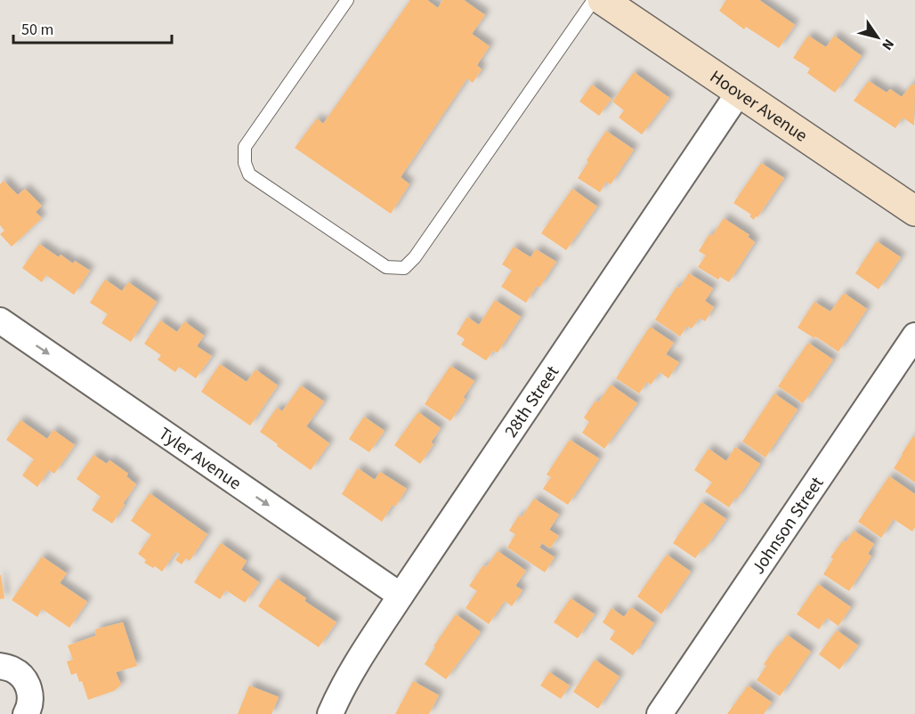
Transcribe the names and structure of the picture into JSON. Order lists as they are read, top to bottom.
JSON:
{
  "streets": {
    "street": [
      "Hoover Avenue",
      "28th Street",
      "Tyler Avenue",
      "Johnson Street"
    ]
  },
  "crossings": [
    ["Hoover Avenue", "28th Street"],
    ["28th Street", "Tyler Avenue"]
  ],
  "one_way": ["Tyler Avenue"],
  "scale_bar": "50 m",
  "north": "bottom right"
}
